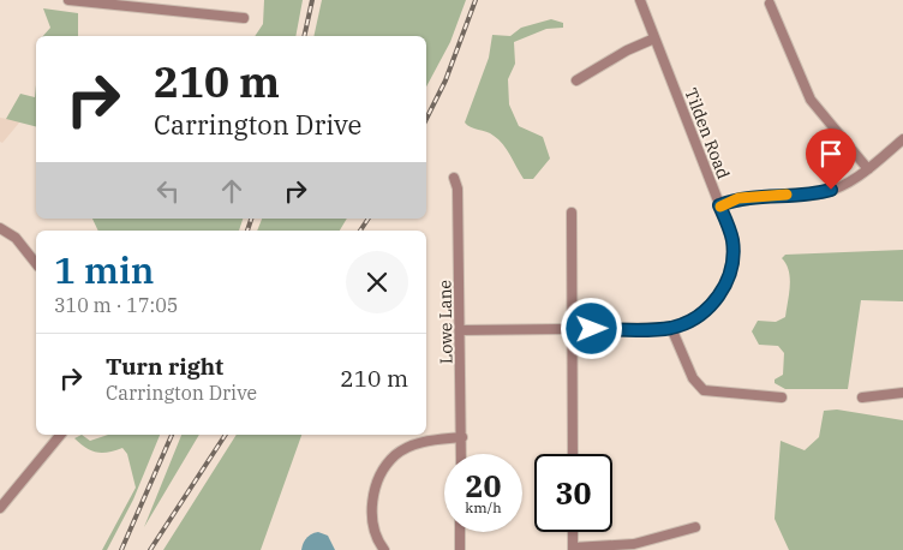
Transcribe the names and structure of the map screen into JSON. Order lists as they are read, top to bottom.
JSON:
{
  "streets": {
    "street": ["Tilden Road", "Lowe Lane"]
  },
  "crossings": [
    ["Tilden Road", "Lowe Lane"]
  ],
  "page": {
    "turn": ["210 m", "Carrington Drive"],
    "heading": ["1 min", "310 m · 17:05"],
    "list": [
      {
        "name": "Turn right",
        "note": "Carrington Drive",
        "value": "210 m"
      }
    ],
    "speed": "20 km/h",
    "limit": "30"
  }
}
